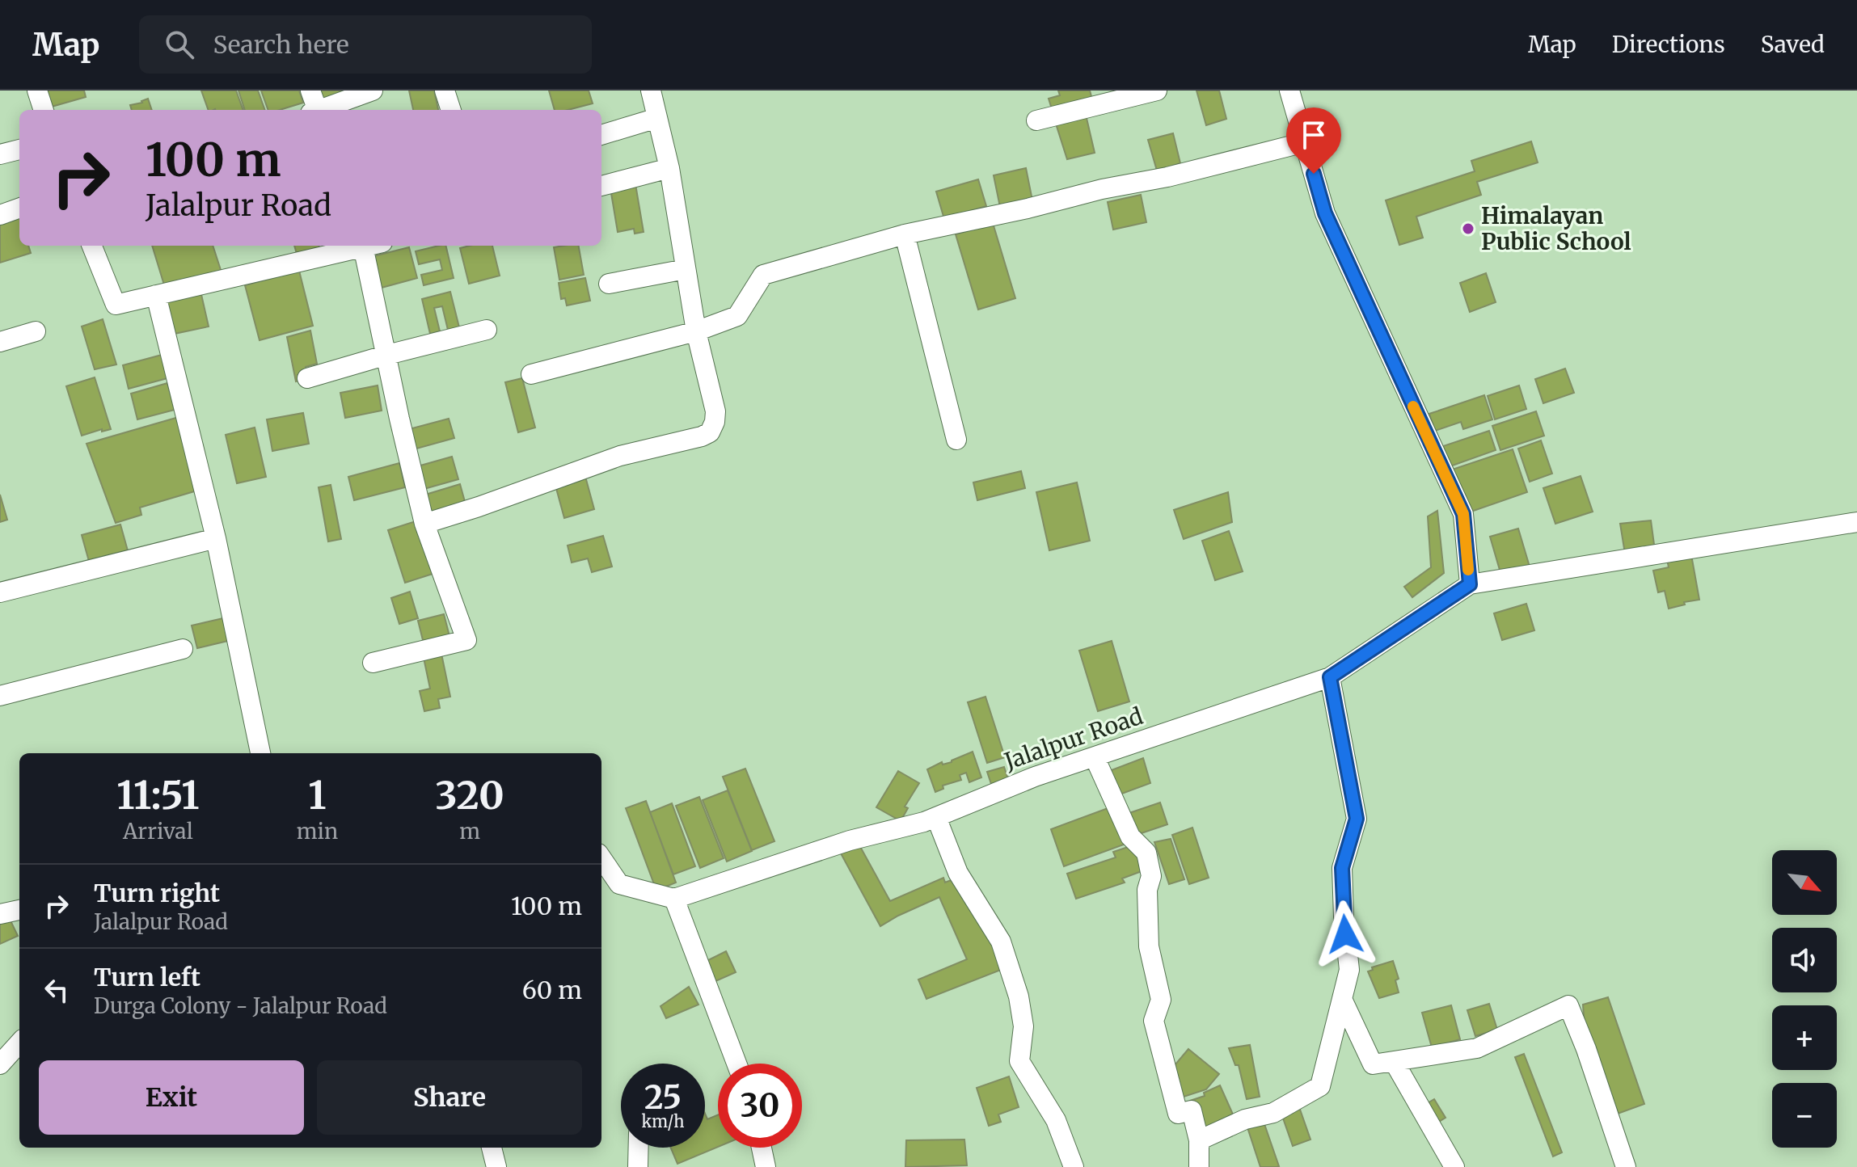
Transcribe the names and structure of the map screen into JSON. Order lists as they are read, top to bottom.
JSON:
{
  "streets": {
    "street": ["Jalalpur Road"]
  },
  "places": ["Himalayan Public School"],
  "north": "bottom right",
  "page": {
    "header": "Map",
    "search": "Search here",
    "nav": ["Map", "Directions", "Saved"],
    "turn": ["100 m", "Jalalpur Road"],
    "eta": [
      "11:51",
      "Arrival",
      "1",
      "min",
      "320",
      "m"
    ],
    "map_buttons": ["+", "−"],
    "list": [
      {
        "name": "Turn right",
        "note": "Jalalpur Road",
        "value": "100 m"
      },
      {
        "name": "Turn left",
        "note": "Durga Colony - Jalalpur Road",
        "value": "60 m"
      }
    ],
    "buttons": ["Exit", "Share"],
    "speed": "25 km/h",
    "limit": "30"
  }
}
